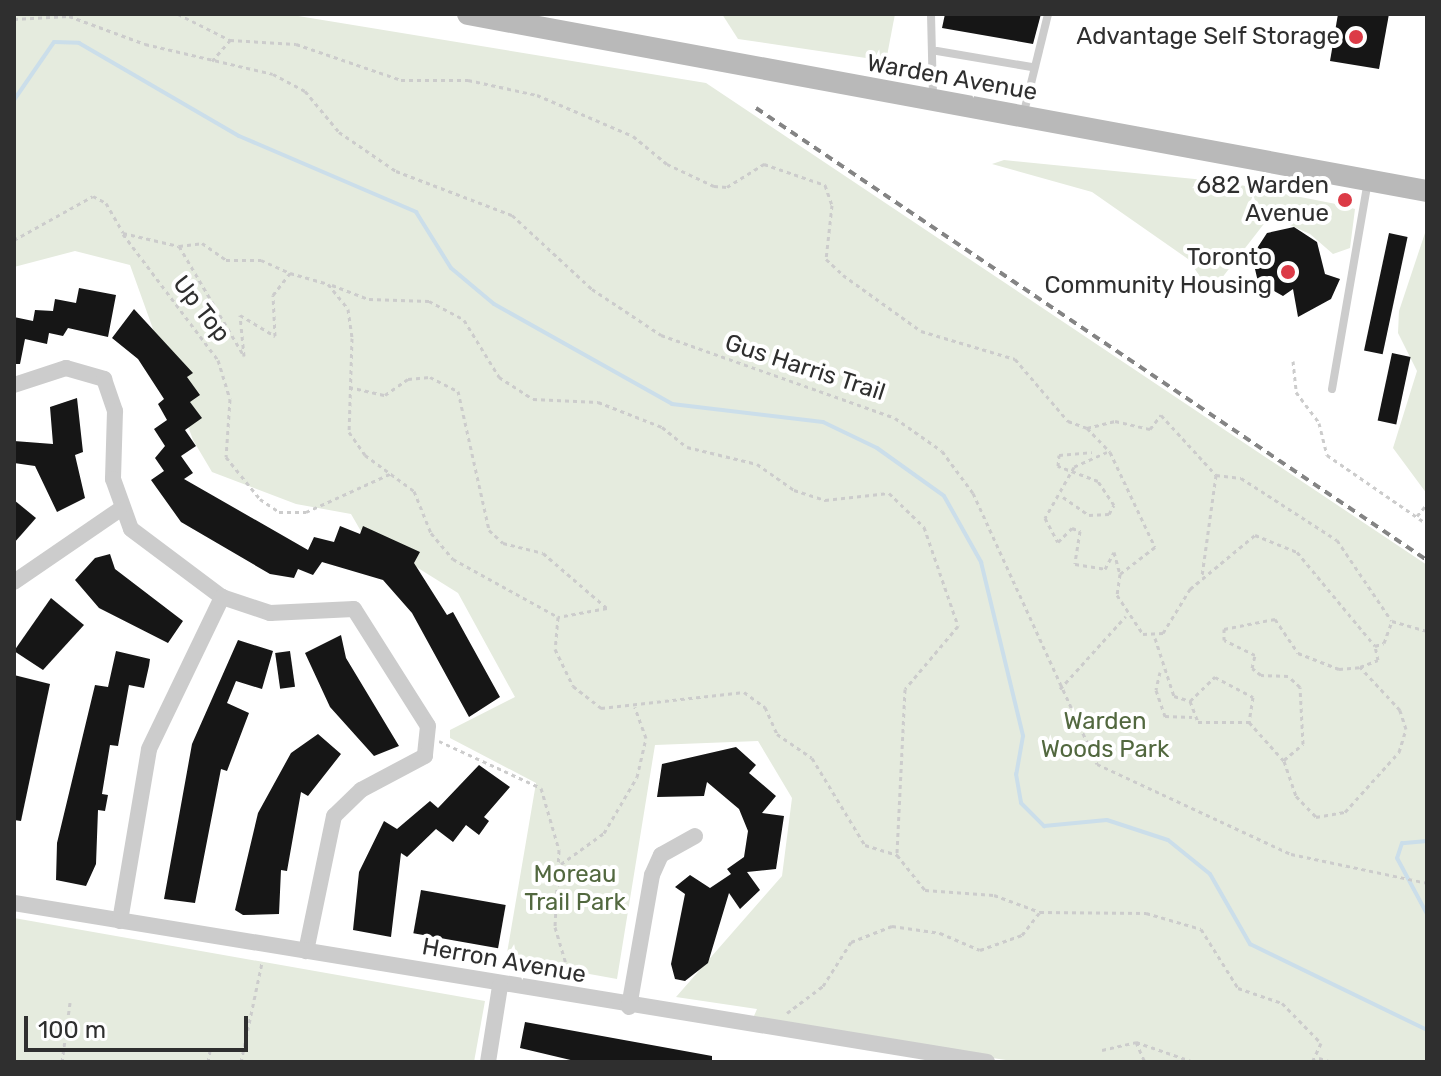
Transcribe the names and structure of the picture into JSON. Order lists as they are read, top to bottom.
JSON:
{
  "streets": {
    "main road": ["Warden Avenue"],
    "street": ["Herron Avenue"],
    "path": ["Up Top", "Gus Harris Trail"]
  },
  "parks": ["Warden Woods Park", "Moreau Trail Park"],
  "places": ["Advantage Self Storage", "682 Warden Avenue", "Toronto Community Housing"],
  "scale_bar": "100 m"
}
